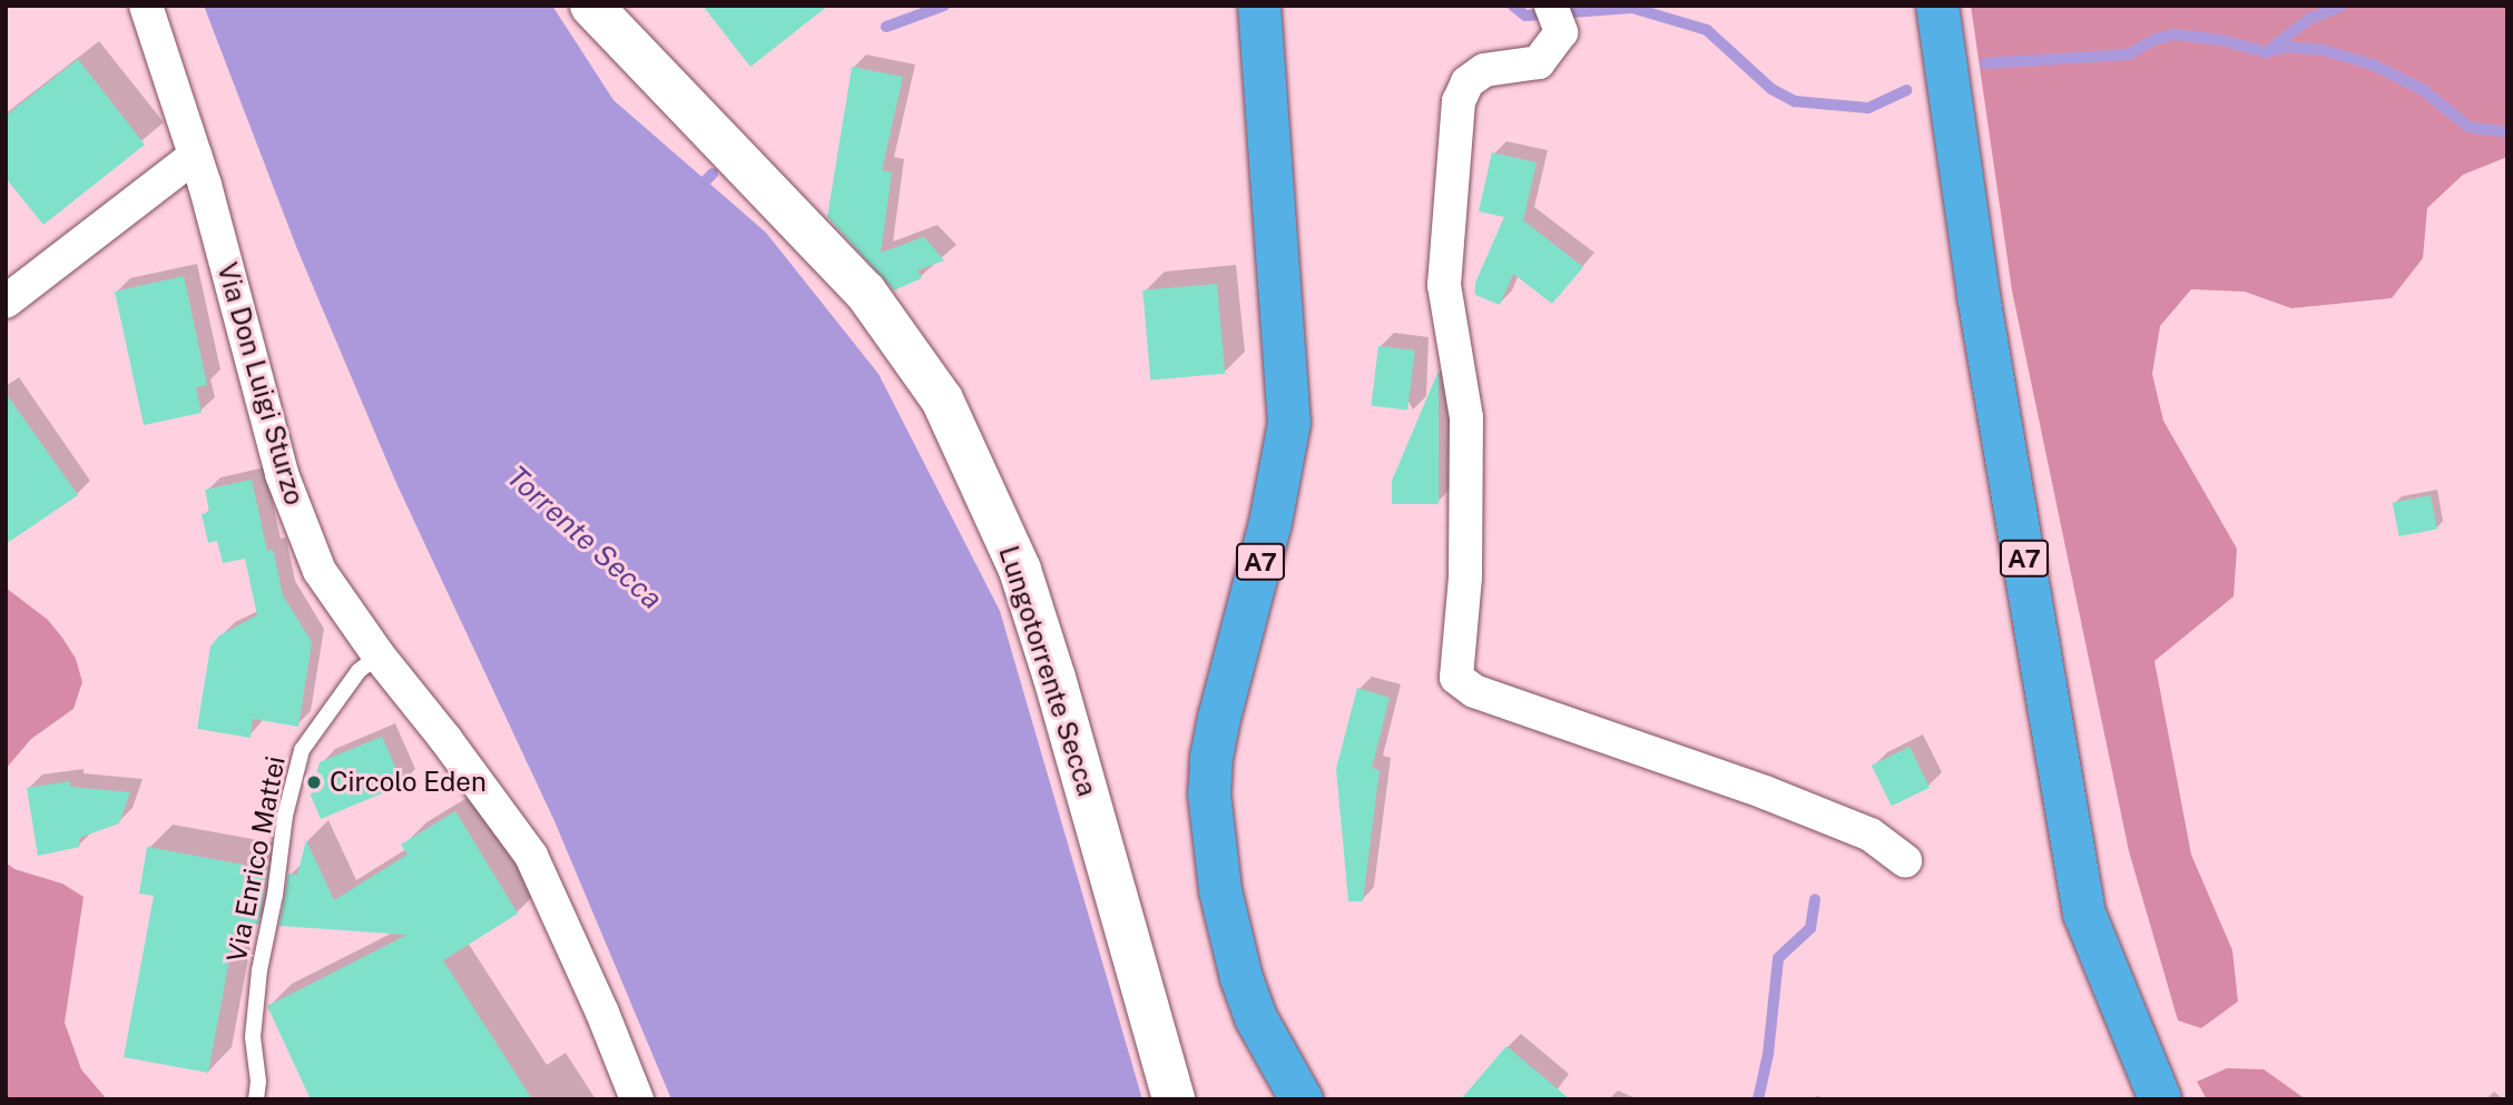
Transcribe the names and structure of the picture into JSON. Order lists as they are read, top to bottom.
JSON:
{
  "streets": {
    "highway": ["A7"],
    "main road": ["Lungotorrente Secca"],
    "street": ["Via Don Luigi Sturzo"],
    "lane": ["Via Enrico Mattei"]
  },
  "crossings": [
    ["Via Don Luigi Sturzo", "Via Enrico Mattei"]
  ],
  "water": ["Torrente Secca"],
  "places": ["Circolo Eden"]
}
